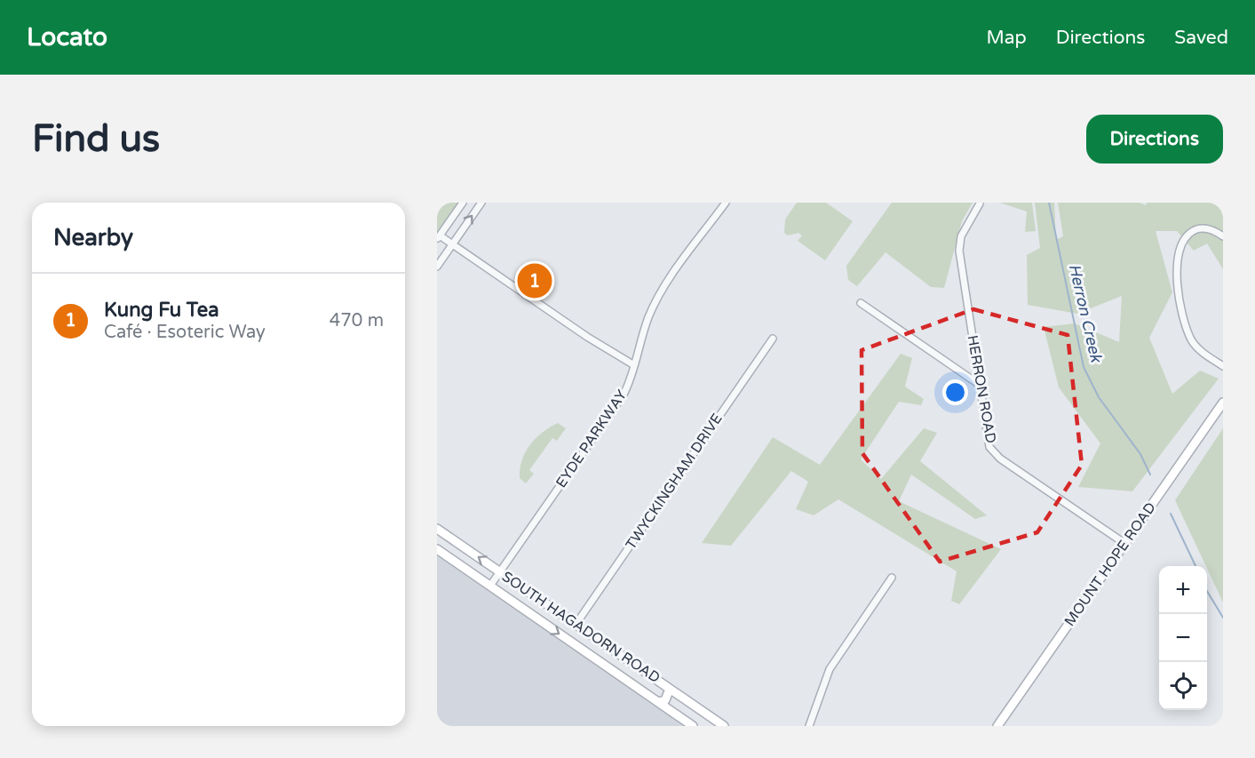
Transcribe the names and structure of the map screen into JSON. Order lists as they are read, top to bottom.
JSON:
{
  "streets": {
    "street": [
      "HERRON ROAD",
      "EYDE PARKWAY",
      "TWYCKINGHAM DRIVE",
      "MOUNT HOPE ROAD",
      "SOUTH HAGADORN ROAD"
    ]
  },
  "crossings": [
    ["HERRON ROAD", "MOUNT HOPE ROAD"],
    ["EYDE PARKWAY", "SOUTH HAGADORN ROAD"],
    ["TWYCKINGHAM DRIVE", "SOUTH HAGADORN ROAD"]
  ],
  "water": ["Herron Creek"],
  "page": {
    "header": "Locato",
    "nav": ["Map", "Directions", "Saved"],
    "buttons": "Directions",
    "title": "Find us",
    "heading": "Nearby",
    "pins": "1",
    "list": [
      {
        "mark": "1",
        "name": "Kung Fu Tea",
        "note": "Café · Esoteric Way",
        "value": "470 m"
      }
    ],
    "map_buttons": ["+", "−"]
  }
}
